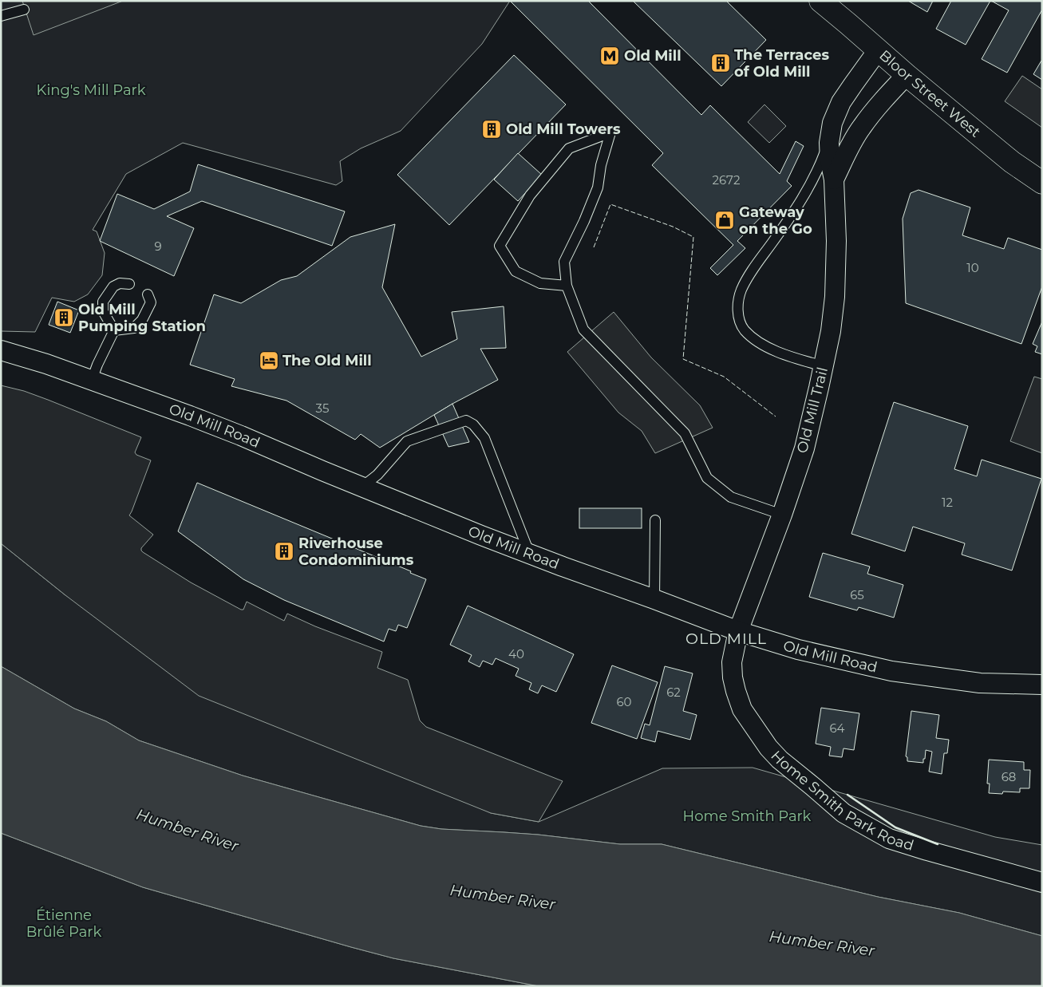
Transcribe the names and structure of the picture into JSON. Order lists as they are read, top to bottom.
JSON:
{
  "streets": {
    "main road": ["Bloor Street West"],
    "street": ["Old Mill Trail", "Old Mill Road", "Home Smith Park Road"]
  },
  "crossings": [
    ["Bloor Street West", "Old Mill Trail"],
    ["Old Mill Trail", "Old Mill Road"],
    ["Old Mill Trail", "Home Smith Park Road"],
    ["Old Mill Road", "Home Smith Park Road"]
  ],
  "districts": ["OLD MILL"],
  "water": ["Humber River"],
  "parks": ["King's Mill Park", "Home Smith Park", "Étienne Brûlé Park"],
  "places": {
    "metro station": ["Old Mill"],
    "building": [
      "The Terraces of Old Mill",
      "Old Mill Towers",
      "Old Mill Pumping Station",
      "Riverhouse Condominiums"
    ],
    "shop": ["Gateway on the Go"],
    "hotel": ["The Old Mill"]
  },
  "house_numbers": [
    "2672",
    "9",
    "10",
    "35",
    "12",
    "65",
    "40",
    "62",
    "60",
    "64",
    "68"
  ]
}
